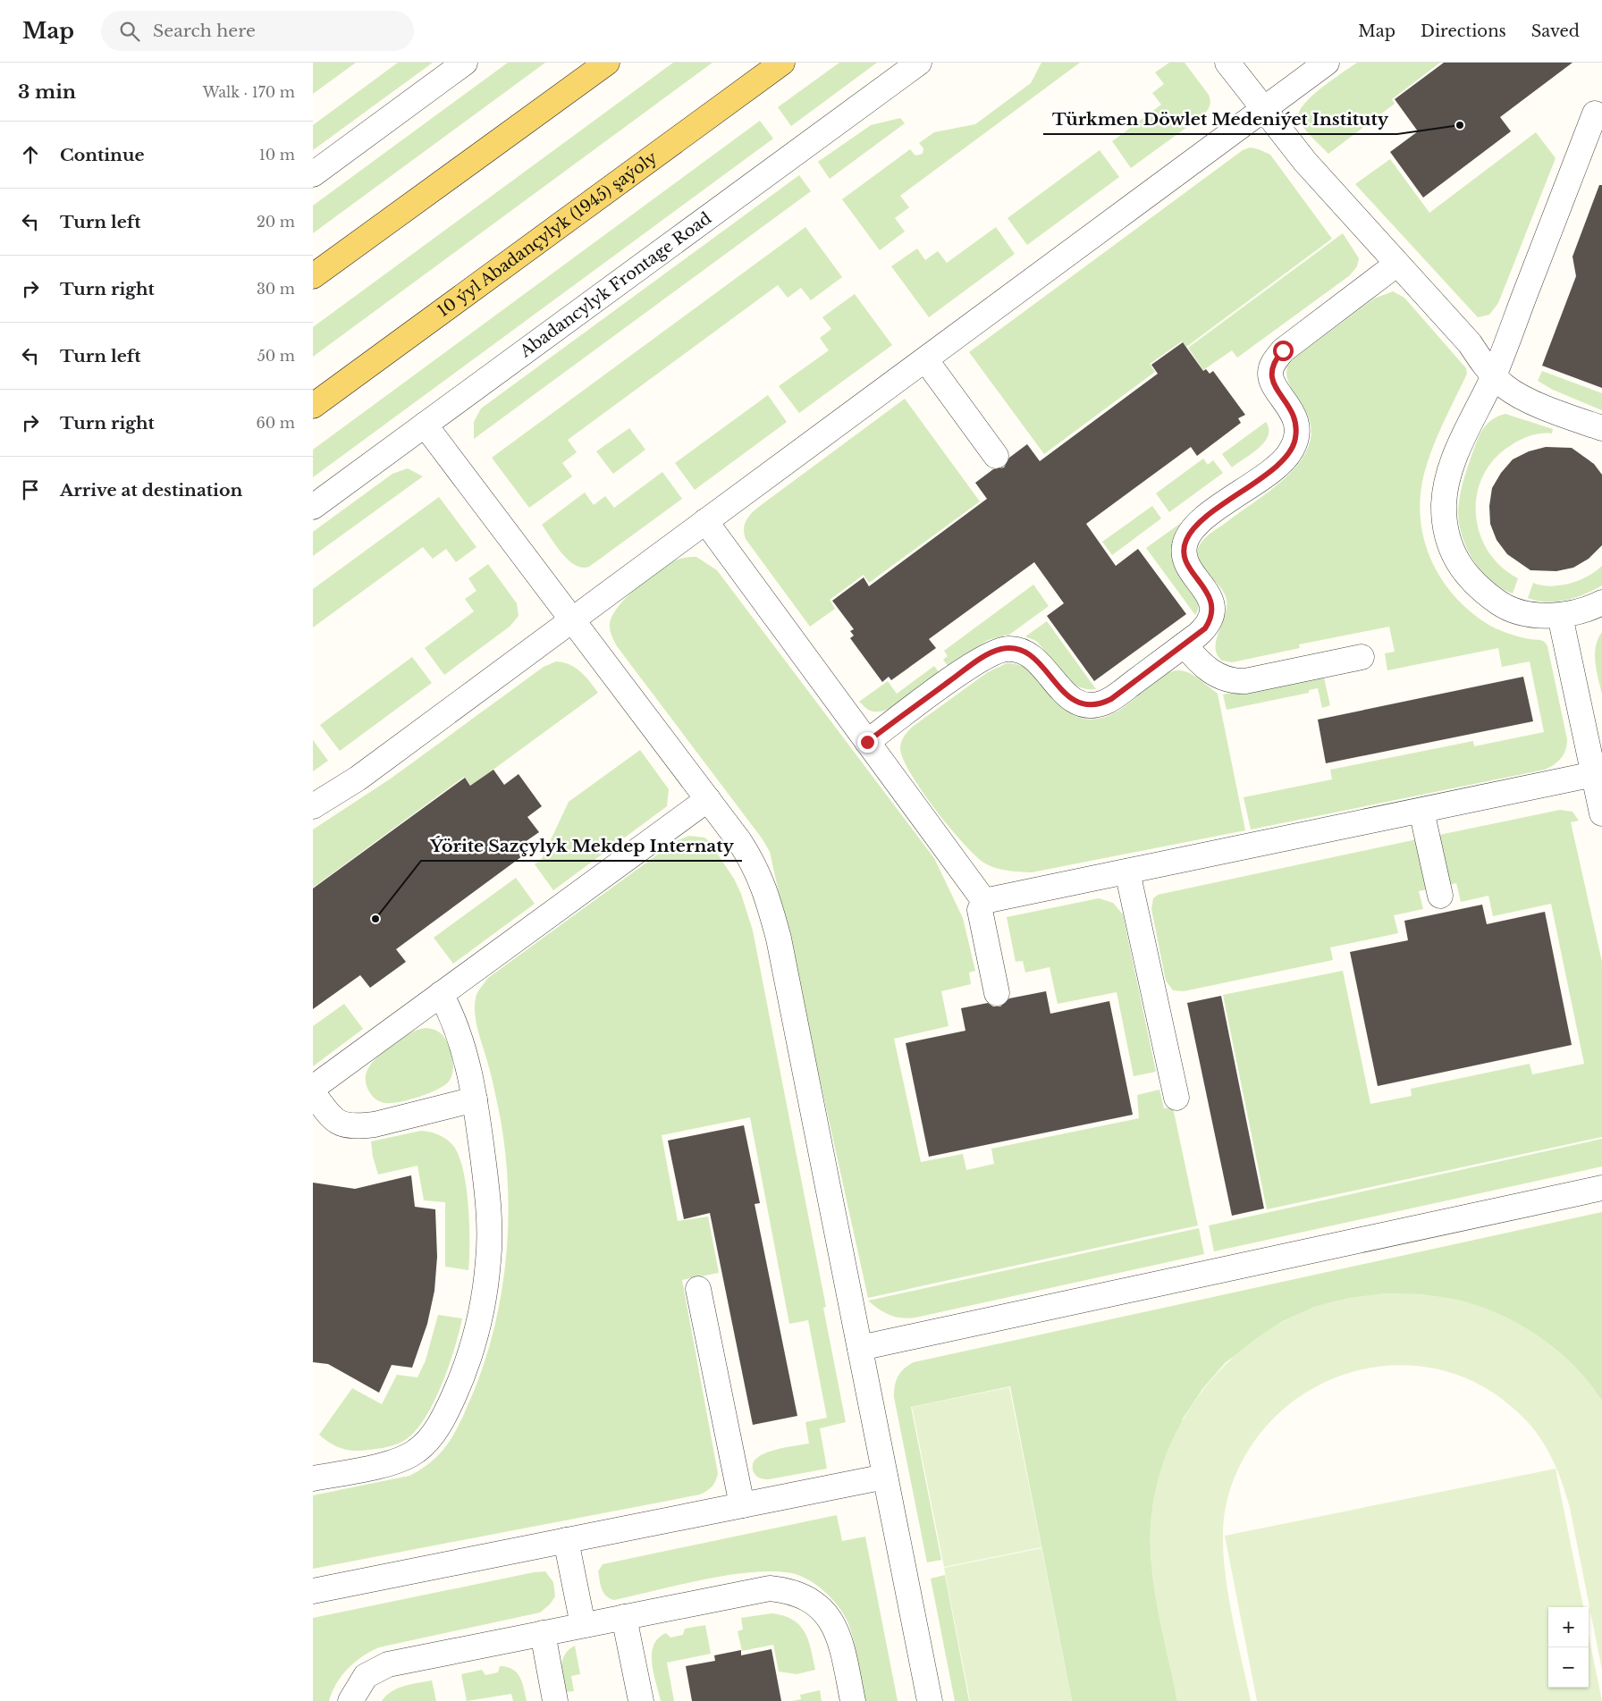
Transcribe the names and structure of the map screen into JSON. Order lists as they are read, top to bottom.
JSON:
{
  "streets": {
    "main road": ["10 ýyl Abadançylyk (1945) şaýoly"],
    "street": ["Abadancylyk Frontage Road"]
  },
  "places": ["Türkmen Döwlet Medeniýet Instituty", "Ýörite Sazçylyk Mekdep Internaty"],
  "page": {
    "header": "Map",
    "search": "Search here",
    "nav": ["Map", "Directions", "Saved"],
    "heading": ["3 min", "Walk · 170 m"],
    "list": [
      ["Continue", "10 m"],
      ["Turn left", "20 m"],
      ["Turn right", "30 m"],
      ["Turn left", "50 m"],
      ["Turn right", "60 m"],
      "Arrive at destination"
    ],
    "map_buttons": ["+", "−"]
  }
}
